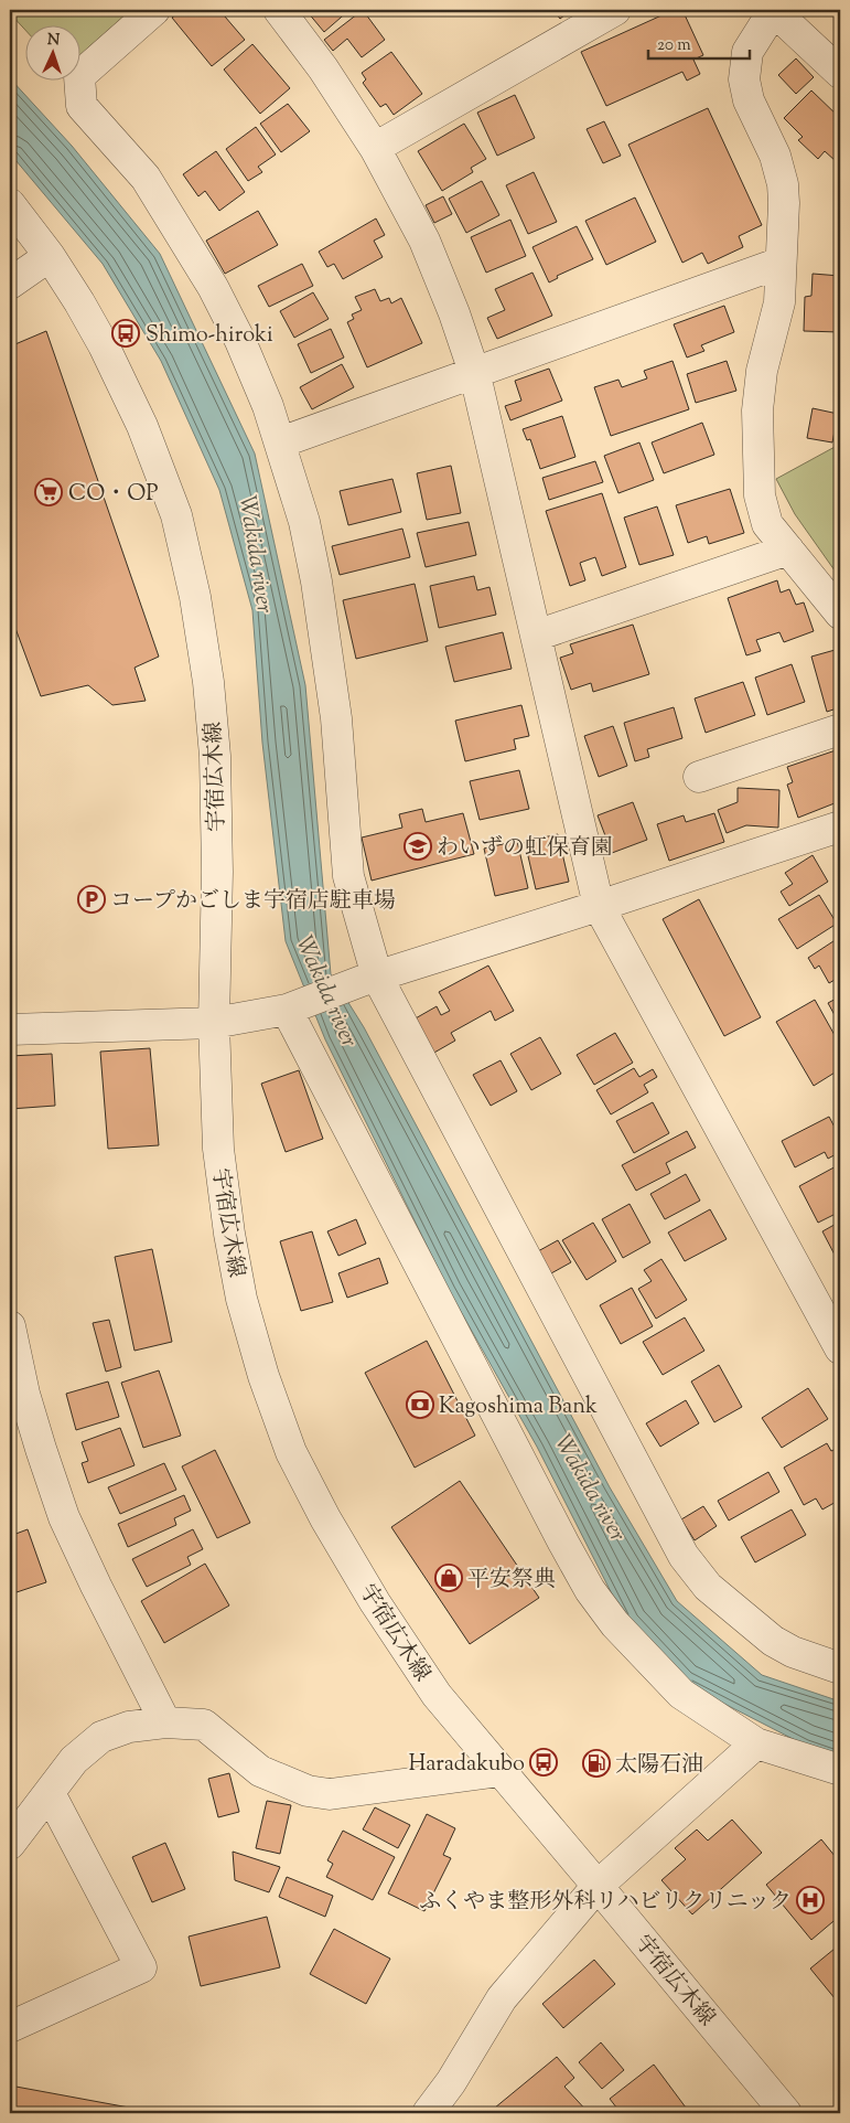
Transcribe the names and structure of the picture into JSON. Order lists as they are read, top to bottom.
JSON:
{
  "streets": {
    "street": ["宇宿広木線"]
  },
  "water": ["Wakida river"],
  "places": {
    "bus stop": ["Shimo-hiroki", "Haradakubo"],
    "supermarket": ["CO・OP"],
    "school or university": ["わいずの虹保育園"],
    "parking": ["コープかごしま宇宿店駐車場"],
    "bank": ["Kagoshima Bank"],
    "shop": ["平安祭典"],
    "fuel station": ["太陽石油"],
    "hospital": ["ふくやま整形外科リハビリクリニック"]
  },
  "scale_bar": "20 m",
  "north": "top"
}
